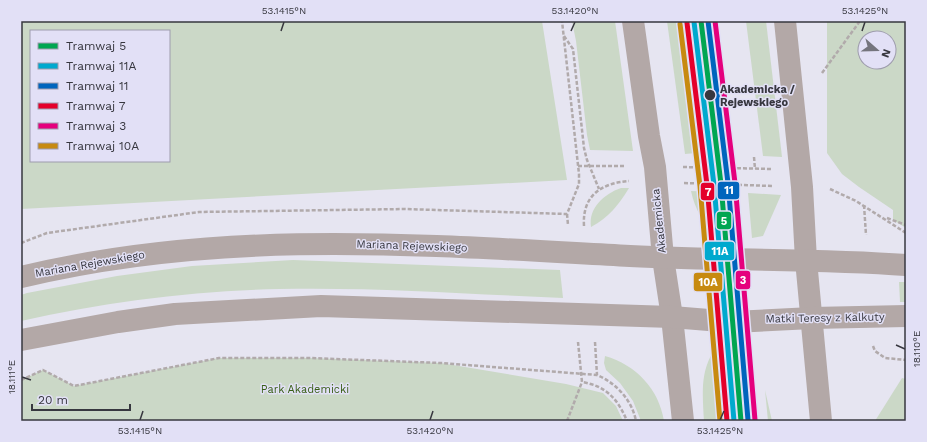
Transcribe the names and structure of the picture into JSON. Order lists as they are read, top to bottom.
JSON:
{
  "streets": {
    "street": ["Akademicka", "Mariana Rejewskiego", "Matki Teresy z Kalkuty"]
  },
  "crossings": [
    ["Akademicka", "Mariana Rejewskiego"],
    ["Akademicka", "Matki Teresy z Kalkuty"]
  ],
  "parks": ["Park Akademicki"],
  "places": ["Akademicka / Rejewskiego"],
  "lines": [
    "tram line 5",
    "tram line 11",
    "tram line 3",
    "tram line 11A",
    "tram line 7",
    "tram line 10A"
  ],
  "legend": [
    "Tramwaj 5",
    "Tramwaj 11A",
    "Tramwaj 11",
    "Tramwaj 7",
    "Tramwaj 3",
    "Tramwaj 10A"
  ],
  "scale_bar": "20 m",
  "north": "right",
  "coordinates": [
    "53.1415°N",
    "53.1420°N",
    "53.1425°N",
    "18.110°E",
    "18.111°E"
  ]
}
